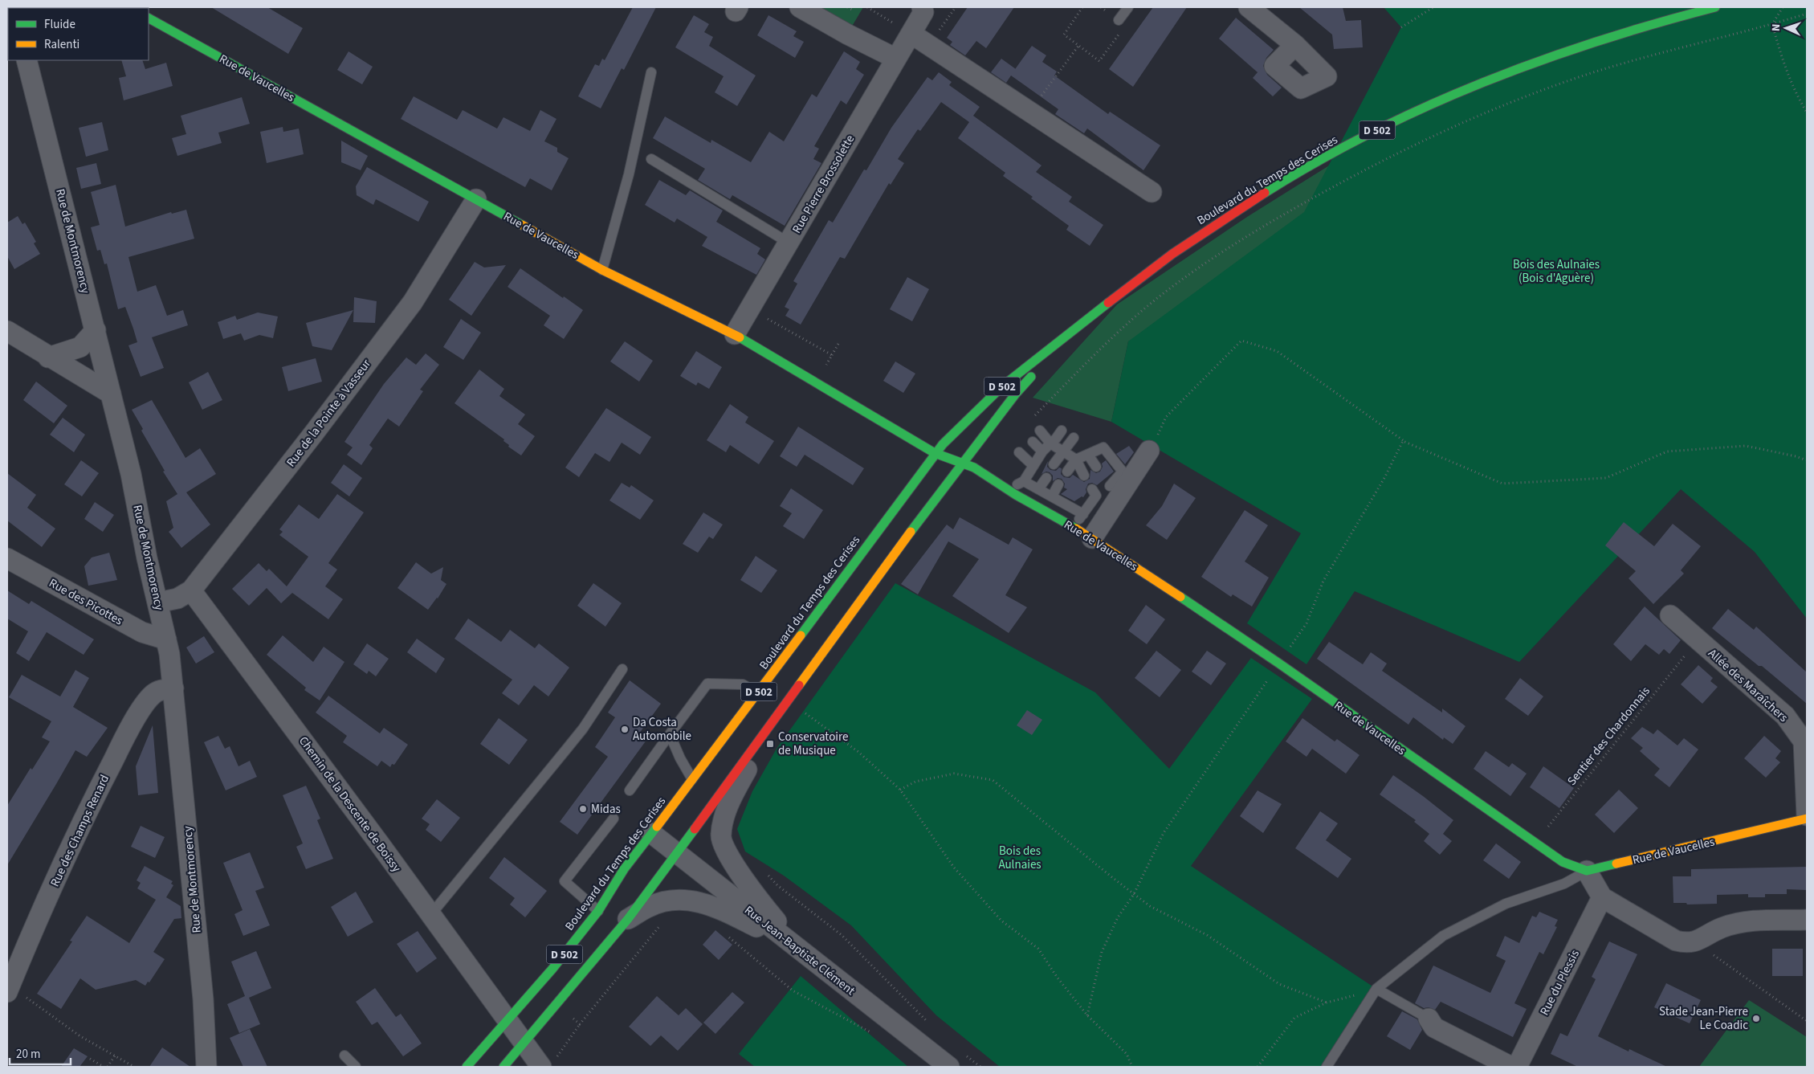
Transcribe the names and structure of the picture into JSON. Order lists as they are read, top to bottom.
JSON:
{
  "streets": {
    "main road": ["Rue de Vaucelles", "D 502", "Boulevard du Temps des Cerises"],
    "street": [
      "Rue Pierre Brossolette",
      "Rue de Montmorency",
      "Rue de la Pointe à Vasseur",
      "Rue des Picottes",
      "Allée des Maraîchers",
      "Chemin de la Descente de Boissy",
      "Rue des Champs Renard",
      "Rue Jean-Baptiste Clément",
      "Rue du Plessis"
    ],
    "path": ["Sentier des Chardonnais"]
  },
  "crossings": [
    ["Rue de Vaucelles", "Boulevard du Temps des Cerises"],
    ["Rue de Vaucelles", "Rue Pierre Brossolette"],
    ["Rue de Vaucelles", "Rue de la Pointe à Vasseur"],
    ["Rue de Vaucelles", "Sentier des Chardonnais"],
    ["Boulevard du Temps des Cerises", "Chemin de la Descente de Boissy"],
    ["Boulevard du Temps des Cerises", "Rue Jean-Baptiste Clément"],
    ["Rue de Montmorency", "Rue de la Pointe à Vasseur"],
    ["Rue de Montmorency", "Rue des Picottes"],
    ["Rue de Montmorency", "Rue des Champs Renard"],
    ["Rue de la Pointe à Vasseur", "Chemin de la Descente de Boissy"],
    ["Allée des Maraîchers", "Sentier des Chardonnais"]
  ],
  "parks": ["Bois des Aulnaies (Bois d'Aguère)", "Bois des Aulnaies"],
  "places": {
    "other": ["Da Costa Automobile", "Midas", "Stade Jean-Pierre Le Coadic"],
    "transit": ["Conservatoire de Musique"]
  },
  "legend": ["Fluide", "Ralenti"],
  "scale_bar": "20 m",
  "north": "left"
}
